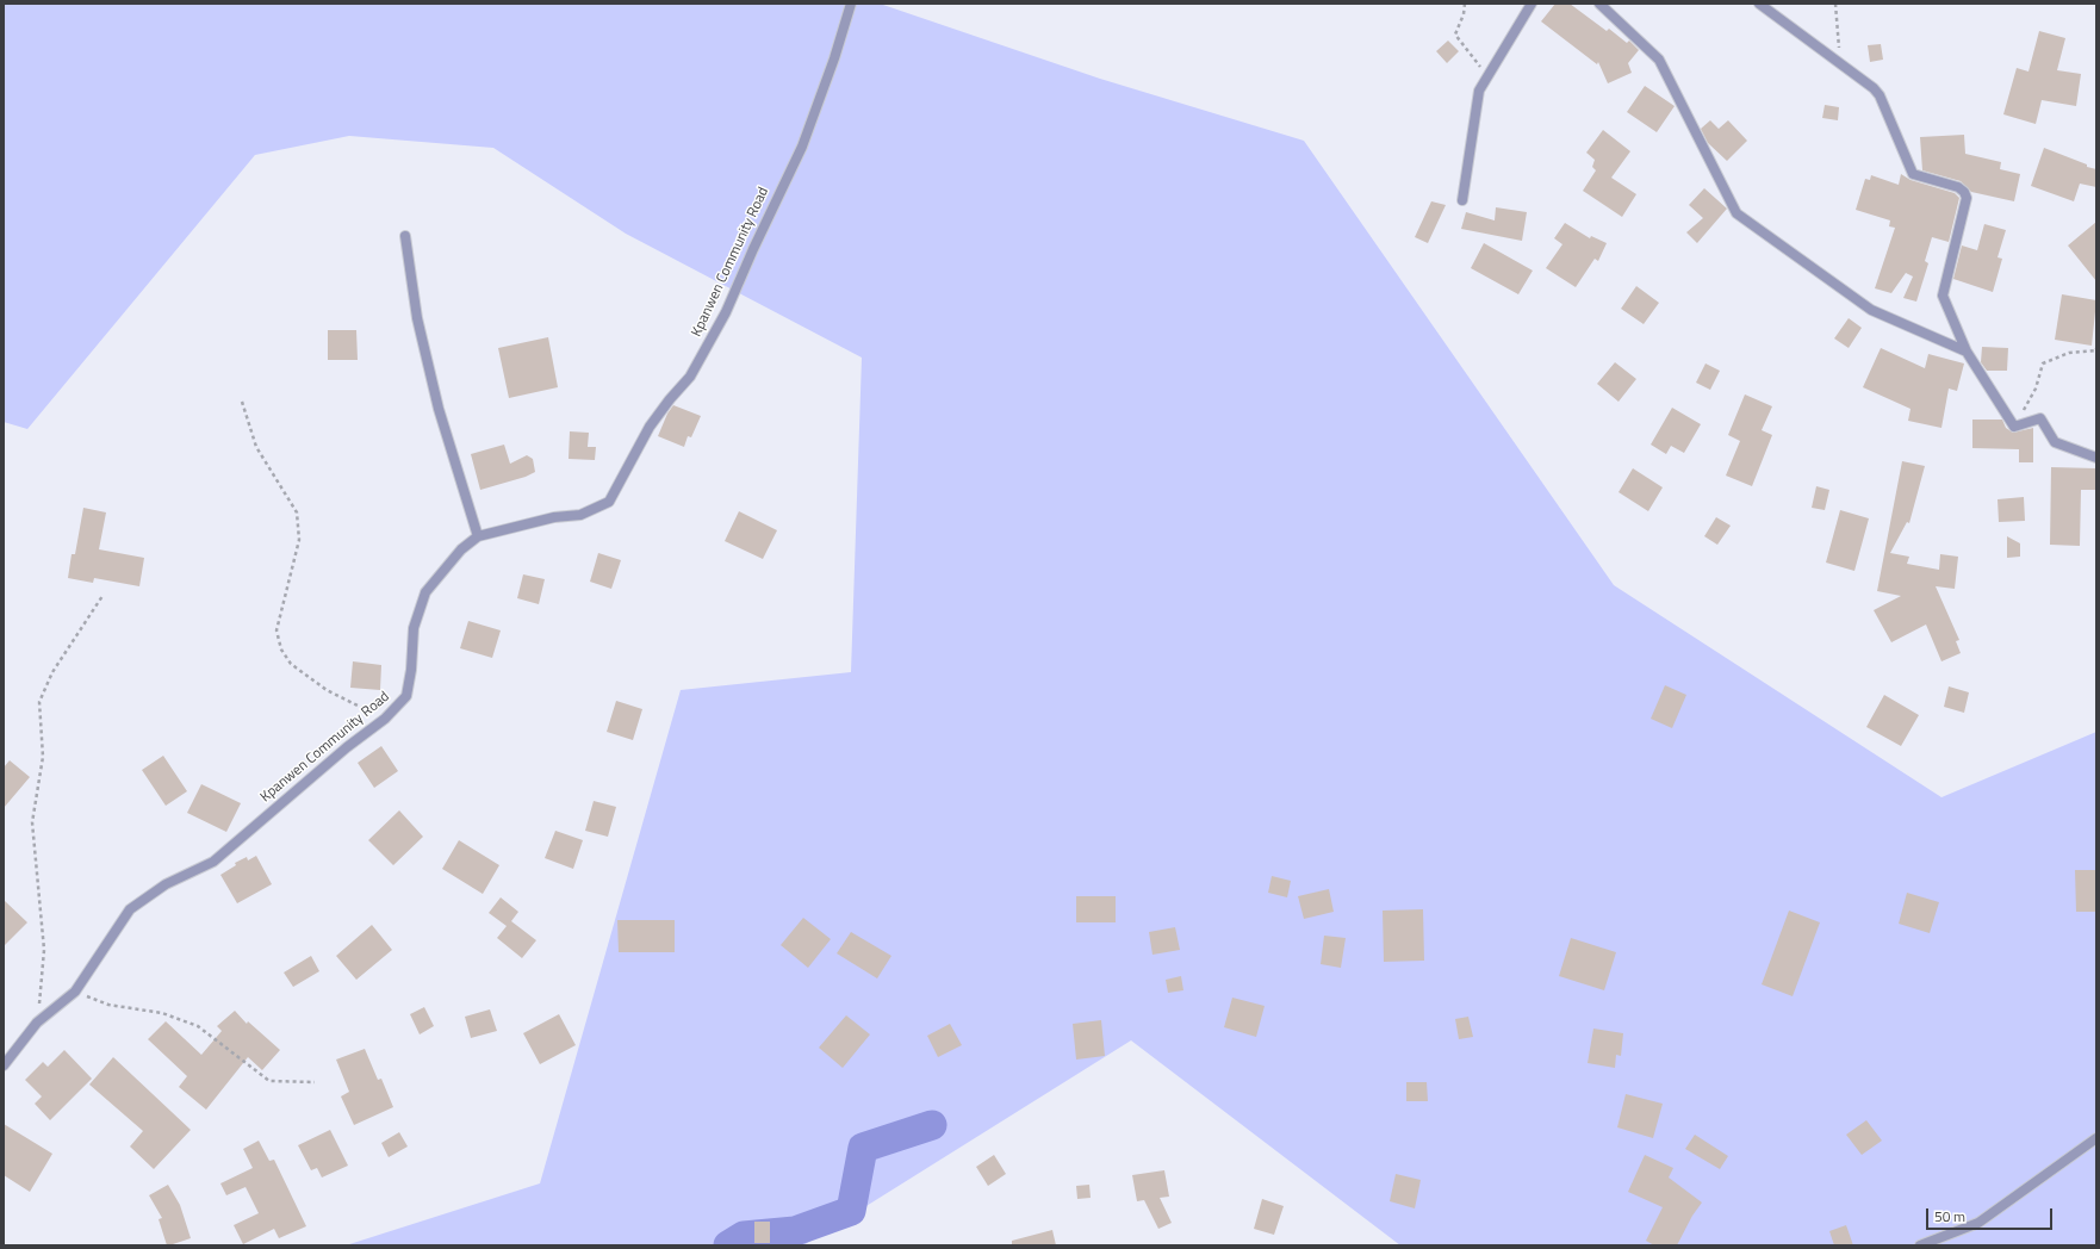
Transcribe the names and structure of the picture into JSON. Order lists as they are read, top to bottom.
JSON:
{
  "streets": {
    "street": ["Kpanwen Community Road"]
  },
  "scale_bar": "50 m"
}
